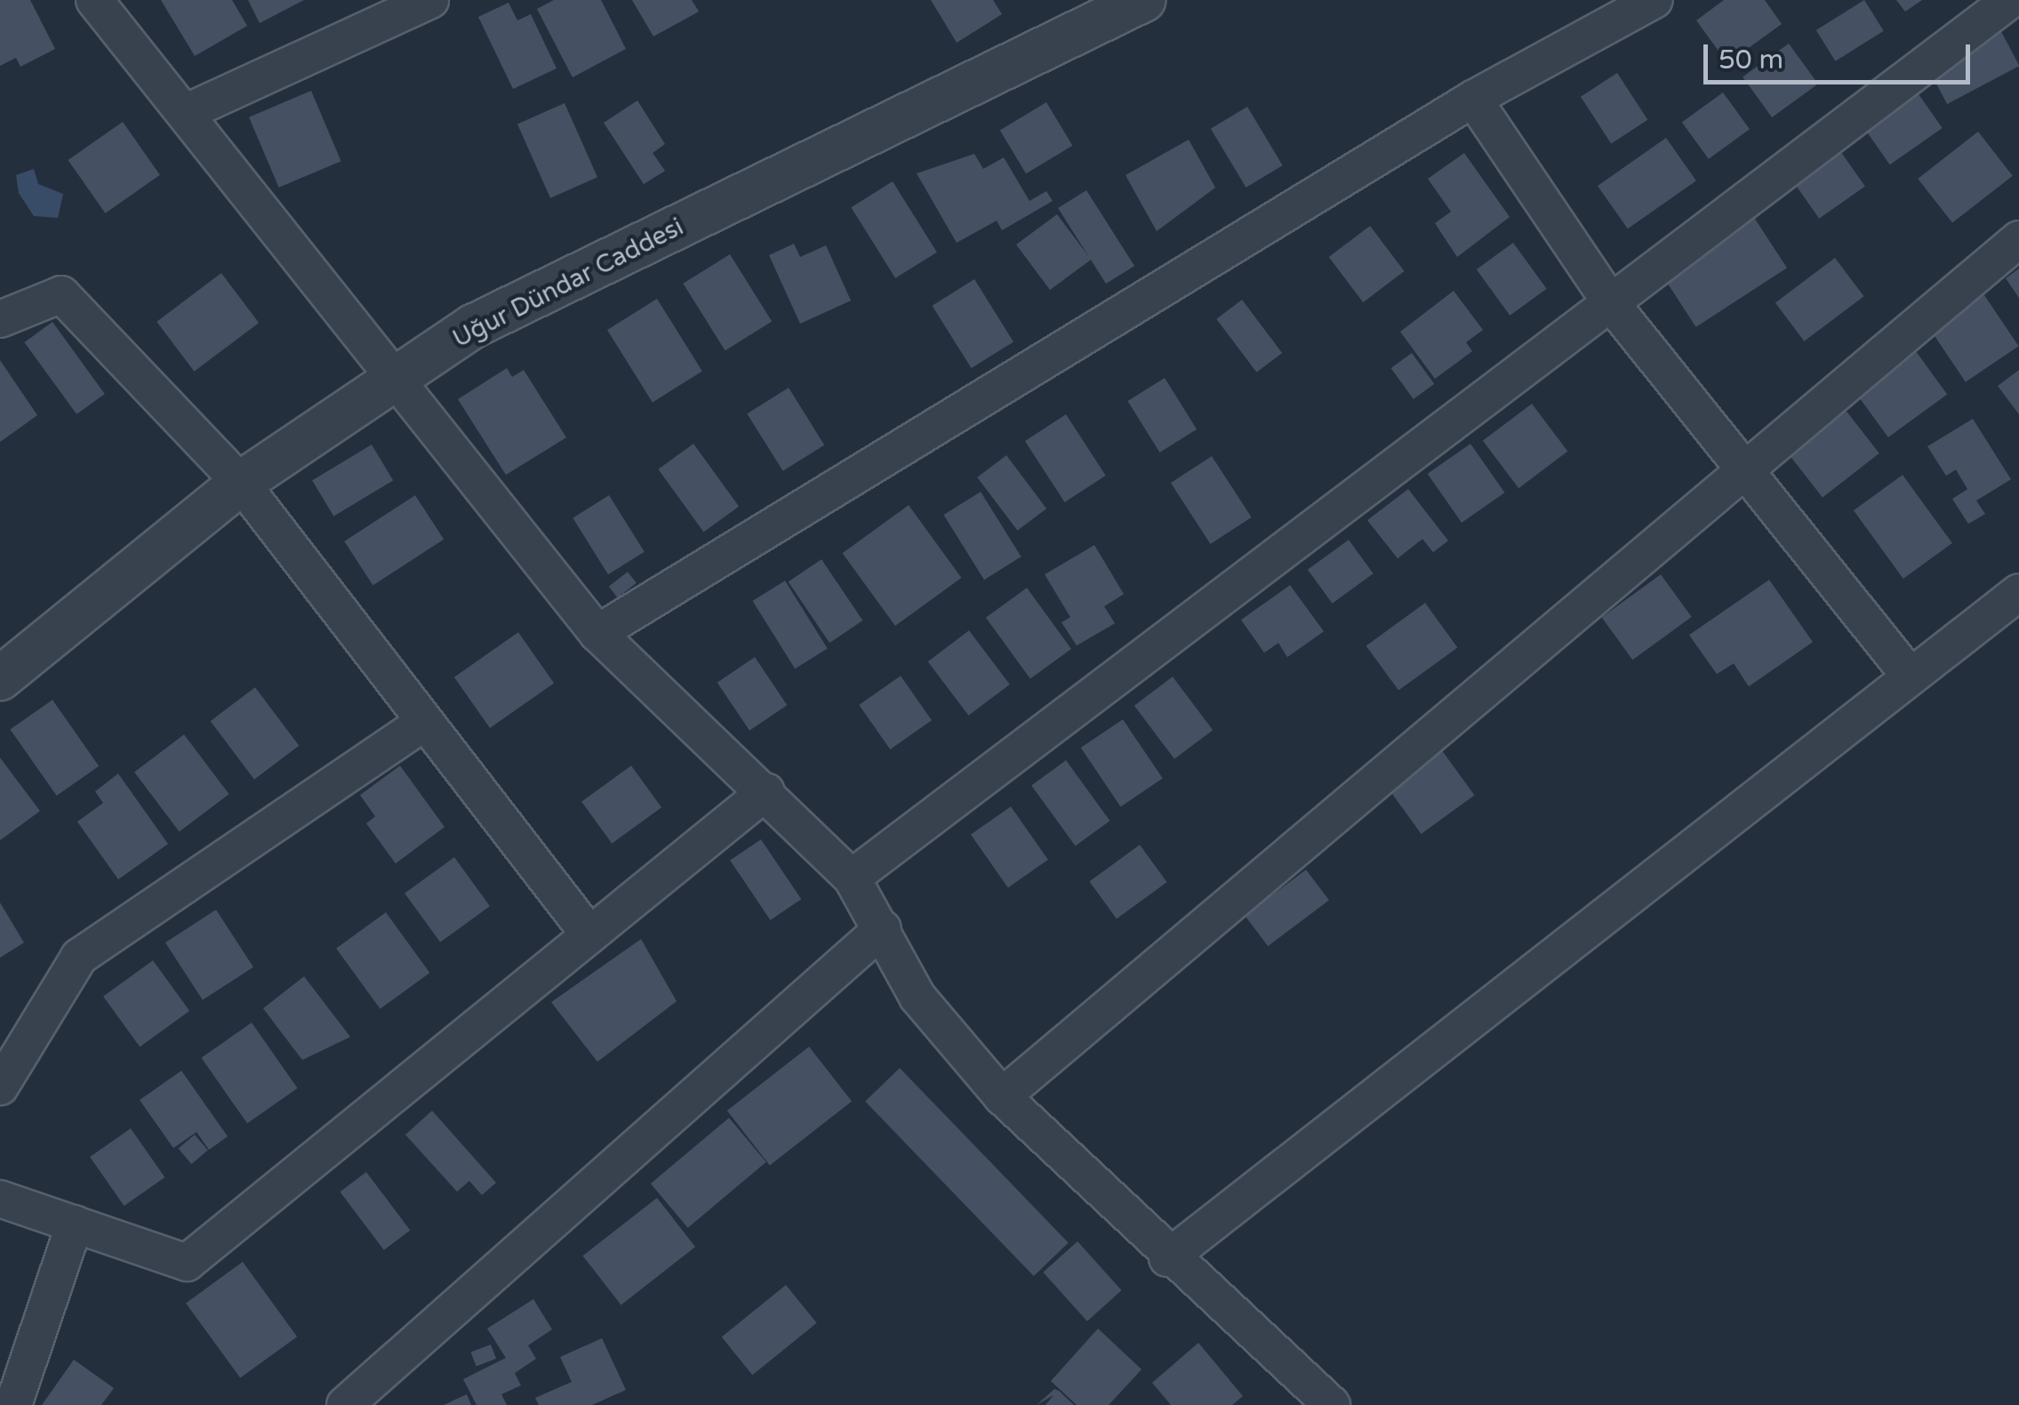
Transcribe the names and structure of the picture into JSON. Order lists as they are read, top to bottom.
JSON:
{
  "streets": {
    "street": ["Uğur Dündar Caddesi"]
  },
  "scale_bar": "50 m"
}
